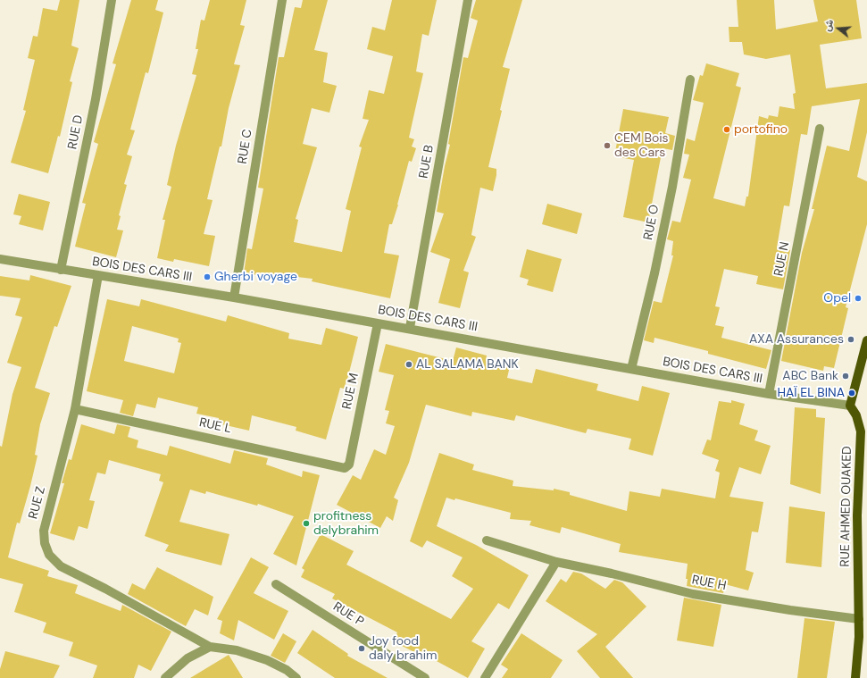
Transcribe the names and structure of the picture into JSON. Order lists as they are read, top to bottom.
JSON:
{
  "streets": {
    "main road": ["RUE AHMED OUAKED"],
    "street": [
      "RUE D",
      "RUE C",
      "RUE B",
      "RUE O",
      "RUE N",
      "BOIS DES CARS III",
      "RUE M",
      "RUE L",
      "RUE Z",
      "RUE H",
      "RUE P"
    ]
  },
  "crossings": [
    ["RUE D", "BOIS DES CARS III"],
    ["RUE C", "BOIS DES CARS III"],
    ["RUE B", "BOIS DES CARS III"],
    ["RUE O", "BOIS DES CARS III"],
    ["RUE N", "BOIS DES CARS III"],
    ["BOIS DES CARS III", "RUE M"],
    ["BOIS DES CARS III", "RUE Z"],
    ["BOIS DES CARS III", "RUE AHMED OUAKED"],
    ["RUE M", "RUE L"],
    ["RUE L", "RUE Z"],
    ["RUE AHMED OUAKED", "RUE H"]
  ],
  "places": [
    "portofino",
    "CEM Bois des Cars",
    "Gherbi voyage",
    "Opel",
    "AXA Assurances",
    "AL SALAMA BANK",
    "ABC Bank",
    "HAÏ EL BINA",
    "profitness delybrahim",
    "Joy food daly brahim"
  ],
  "north": "left"
}
